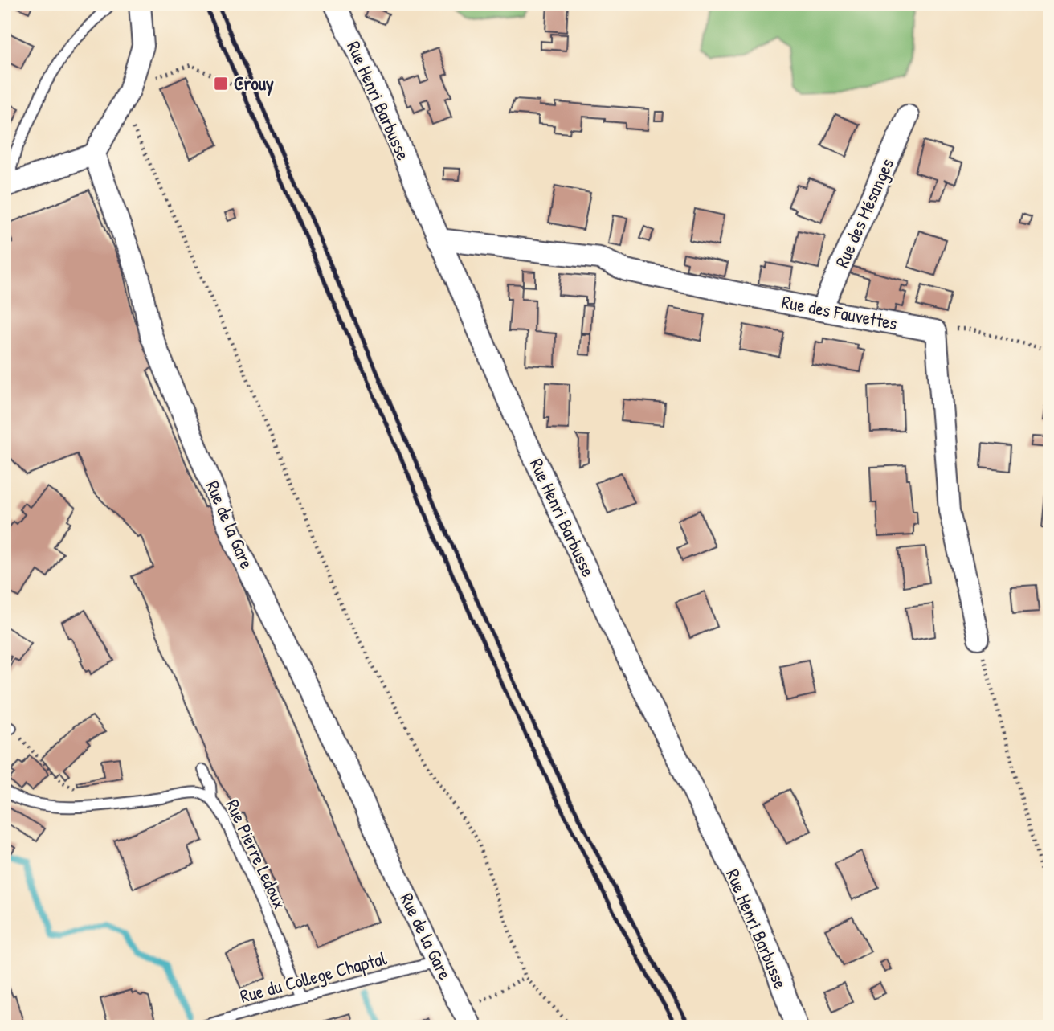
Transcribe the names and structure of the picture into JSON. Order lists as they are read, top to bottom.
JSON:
{
  "streets": {
    "street": [
      "Rue Henri Barbusse",
      "Rue des Mésanges",
      "Rue des Fauvettes",
      "Rue de la Gare"
    ],
    "lane": ["Rue Pierre Ledoux", "Rue du College Chaptal"]
  },
  "crossings": [
    ["Rue Henri Barbusse", "Rue des Fauvettes"],
    ["Rue des Mésanges", "Rue des Fauvettes"],
    ["Rue de la Gare", "Rue du College Chaptal"],
    ["Rue Pierre Ledoux", "Rue du College Chaptal"]
  ],
  "places": {
    "transit": ["Crouy"]
  }
}
